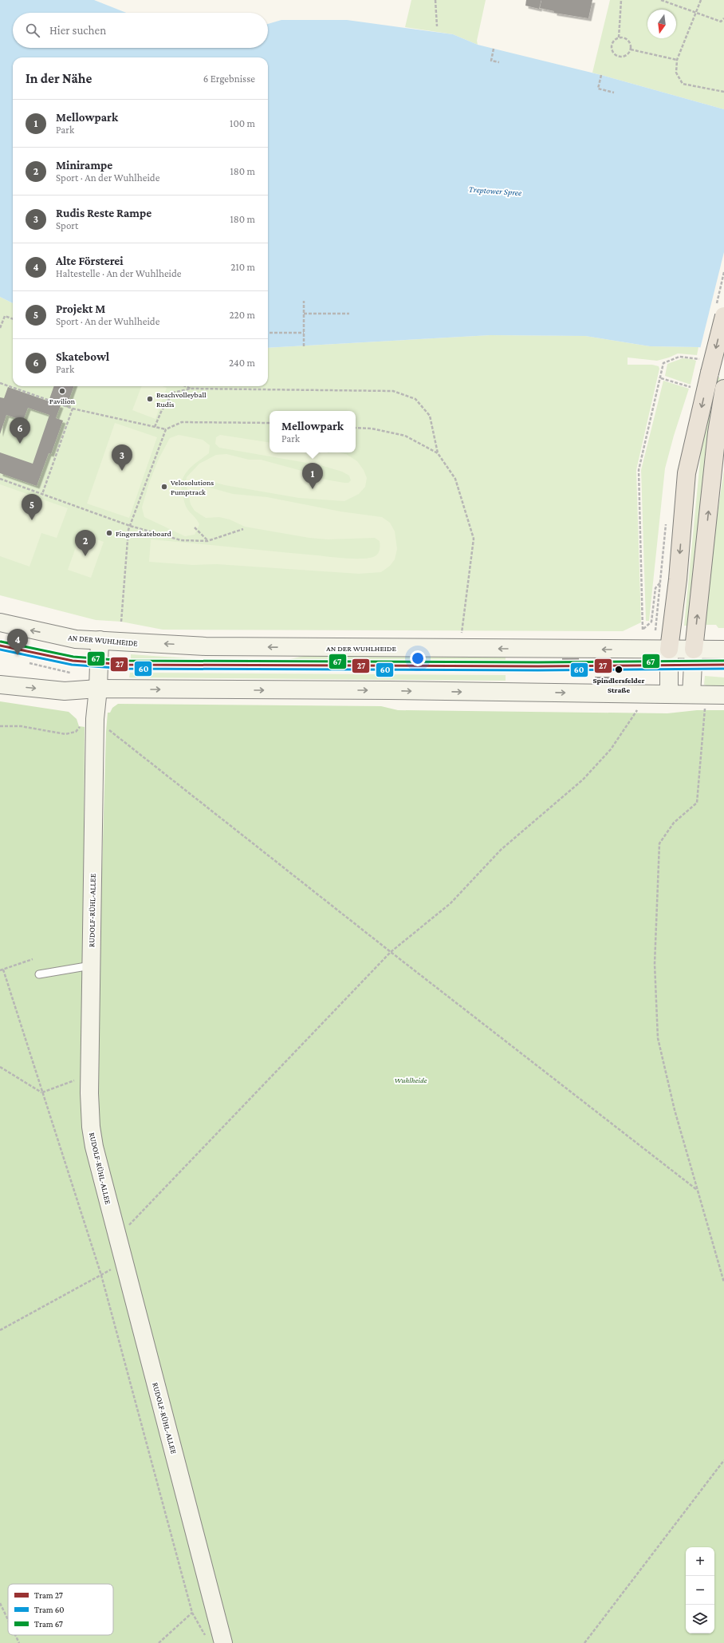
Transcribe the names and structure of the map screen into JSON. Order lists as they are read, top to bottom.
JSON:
{
  "streets": {
    "main road": ["AN DER WUHLHEIDE", "RUDOLF-RÜHL-ALLEE"]
  },
  "crossings": [
    ["AN DER WUHLHEIDE", "RUDOLF-RÜHL-ALLEE"]
  ],
  "water": ["Treptower Spree"],
  "parks": ["Wuhlheide"],
  "places": [
    "Pavilion",
    "Beachvolleyball Rudis",
    "Velosolutions Pumptrack",
    "Fingerskateboard",
    "Spindlersfelder Straße"
  ],
  "lines": ["tram line 67", "tram line 27", "tram line 60"],
  "legend": ["Tram 27", "Tram 60", "Tram 67"],
  "north": "bottom",
  "page": {
    "search": "Hier suchen",
    "heading": ["In der Nähe", "6 Ergebnisse"],
    "list": [
      {
        "mark": "1",
        "name": "Mellowpark",
        "note": "Park",
        "value": "100 m"
      },
      {
        "mark": "2",
        "name": "Minirampe",
        "note": "Sport · An der Wuhlheide",
        "value": "180 m"
      },
      {
        "mark": "3",
        "name": "Rudis Reste Rampe",
        "note": "Sport",
        "value": "180 m"
      },
      {
        "mark": "4",
        "name": "Alte Försterei",
        "note": "Haltestelle · An der Wuhlheide",
        "value": "210 m"
      },
      {
        "mark": "5",
        "name": "Projekt M",
        "note": "Sport · An der Wuhlheide",
        "value": "220 m"
      },
      {
        "mark": "6",
        "name": "Skatebowl",
        "note": "Park",
        "value": "240 m"
      }
    ],
    "popup": ["Mellowpark", "Park"],
    "pins": [
      "6",
      "3",
      "1",
      "5",
      "2",
      "4"
    ],
    "map_buttons": ["+", "−"]
  }
}
